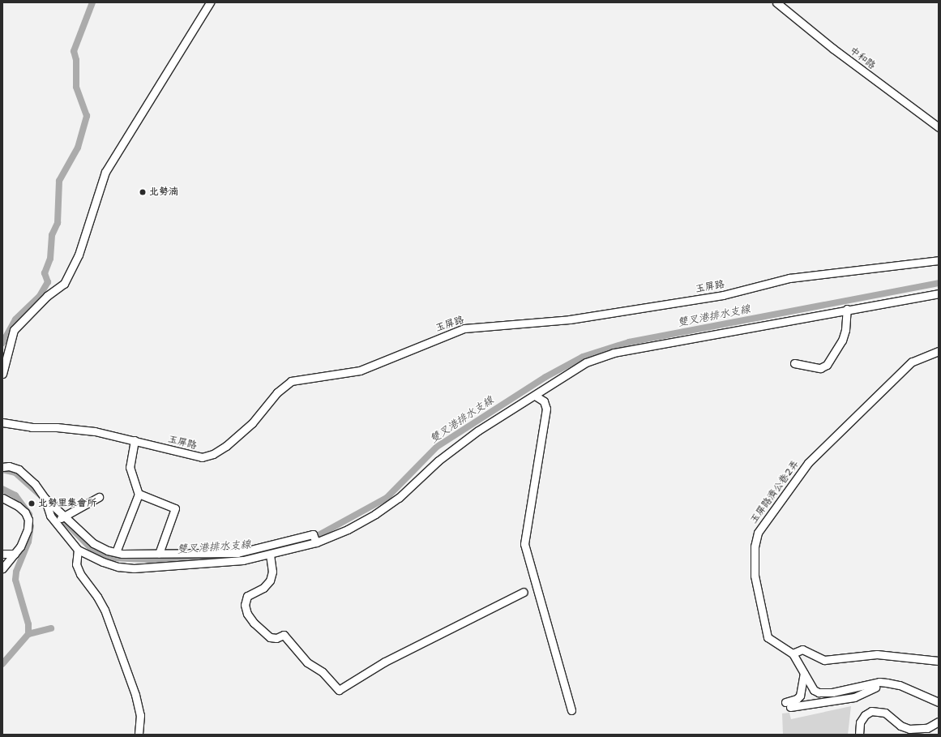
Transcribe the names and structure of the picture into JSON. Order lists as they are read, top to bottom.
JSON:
{
  "streets": {
    "street": ["中和路", "玉屏路", "玉屏路濟公巷2弄"]
  },
  "water": ["雙叉港排水支線"],
  "places": ["北勢湳", "北勢里集會所"]
}
